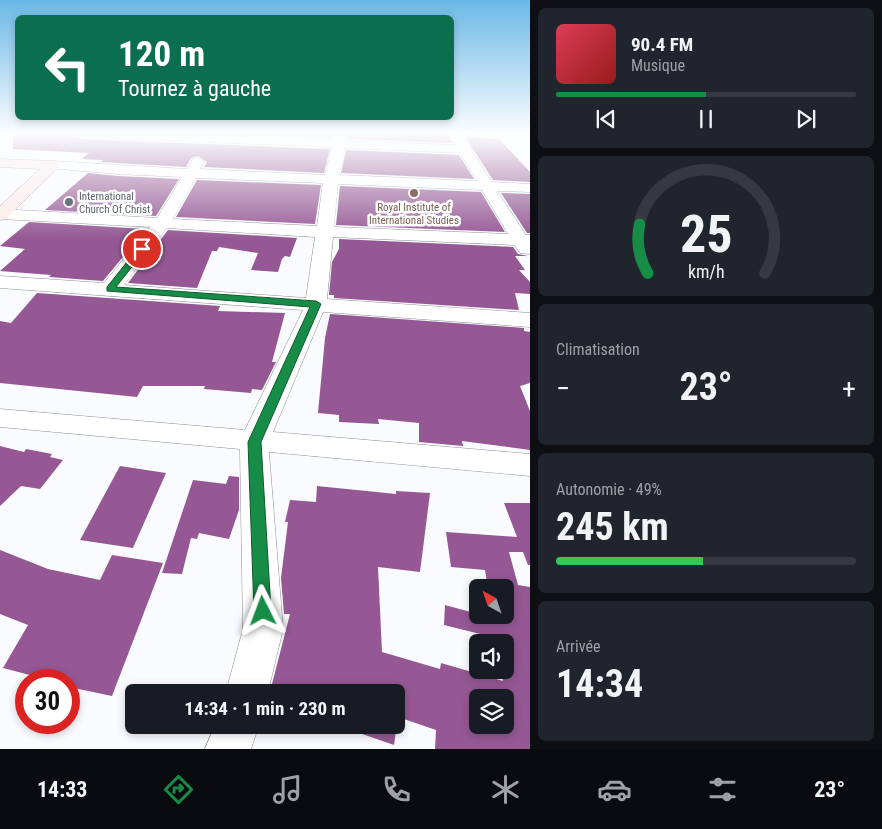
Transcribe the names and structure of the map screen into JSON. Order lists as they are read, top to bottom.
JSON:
{
  "places": ["Royal Institute of International Studies", "International Church Of Christ"],
  "north": "top left",
  "page": {
    "turn": ["120 m", "Tournez à gauche"],
    "song": ["90.4 FM", "Musique"],
    "tile": [
      "Climatisation",
      ["Autonomie · 49%", "245 km"],
      ["Arrivée", "14:34"]
    ],
    "heat": ["−", "23°", "+"],
    "limit": "30",
    "trip": "14:34 · 1 min · 230 m",
    "tabs": ["14:33", "23°"],
    "gauge": ["25", "km/h"]
  }
}
